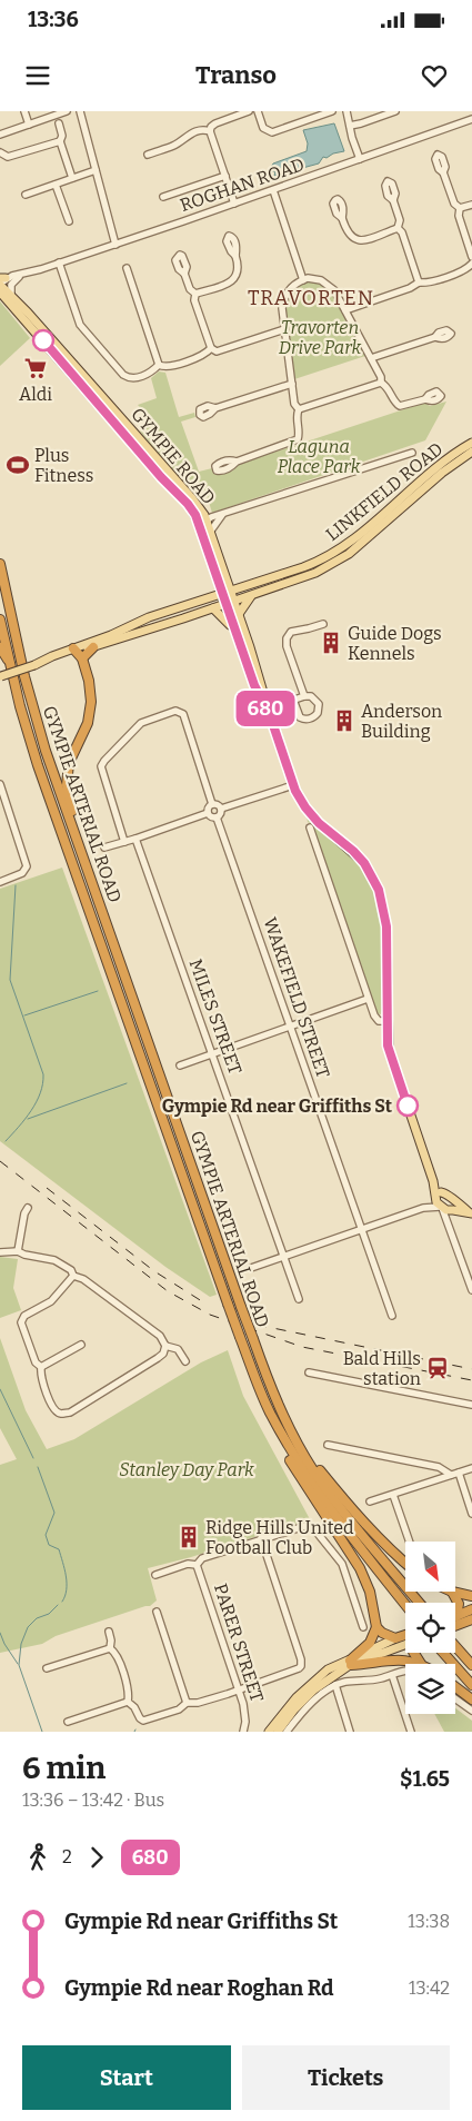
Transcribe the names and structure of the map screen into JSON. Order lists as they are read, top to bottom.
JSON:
{
  "streets": {
    "highway": ["GYMPIE ARTERIAL ROAD"],
    "main road": ["GYMPIE ROAD", "LINKFIELD ROAD"],
    "street": [
      "ROGHAN ROAD",
      "WAKEFIELD STREET",
      "MILES STREET",
      "PARER STREET"
    ]
  },
  "crossings": [
    ["ROGHAN ROAD", "GYMPIE ROAD"],
    ["GYMPIE ROAD", "LINKFIELD ROAD"]
  ],
  "districts": ["TRAVORTEN"],
  "parks": ["Travorten Drive Park", "Laguna Place Park", "Stanley Day Park"],
  "places": {
    "supermarket": ["Aldi"],
    "sports": ["Plus Fitness"],
    "building": ["Guide Dogs Kennels", "Anderson Building", "Ridge Hills United Football Club"],
    "other": ["Gympie Rd near Griffiths St"],
    "station": ["Bald Hills station"]
  },
  "lines": ["bus line 680"],
  "north": "bottom right",
  "page": {
    "status": "13:36",
    "header": "Transo",
    "on_map": "680",
    "heading": ["6 min", "13:36 – 13:42 · Bus", "$1.65"],
    "legs": ["2", "680"],
    "list": [
      {
        "name": "Gympie Rd near Griffiths St",
        "value": "13:38"
      },
      {
        "name": "Gympie Rd near Roghan Rd",
        "value": "13:42"
      }
    ],
    "buttons": ["Start", "Tickets"]
  }
}
